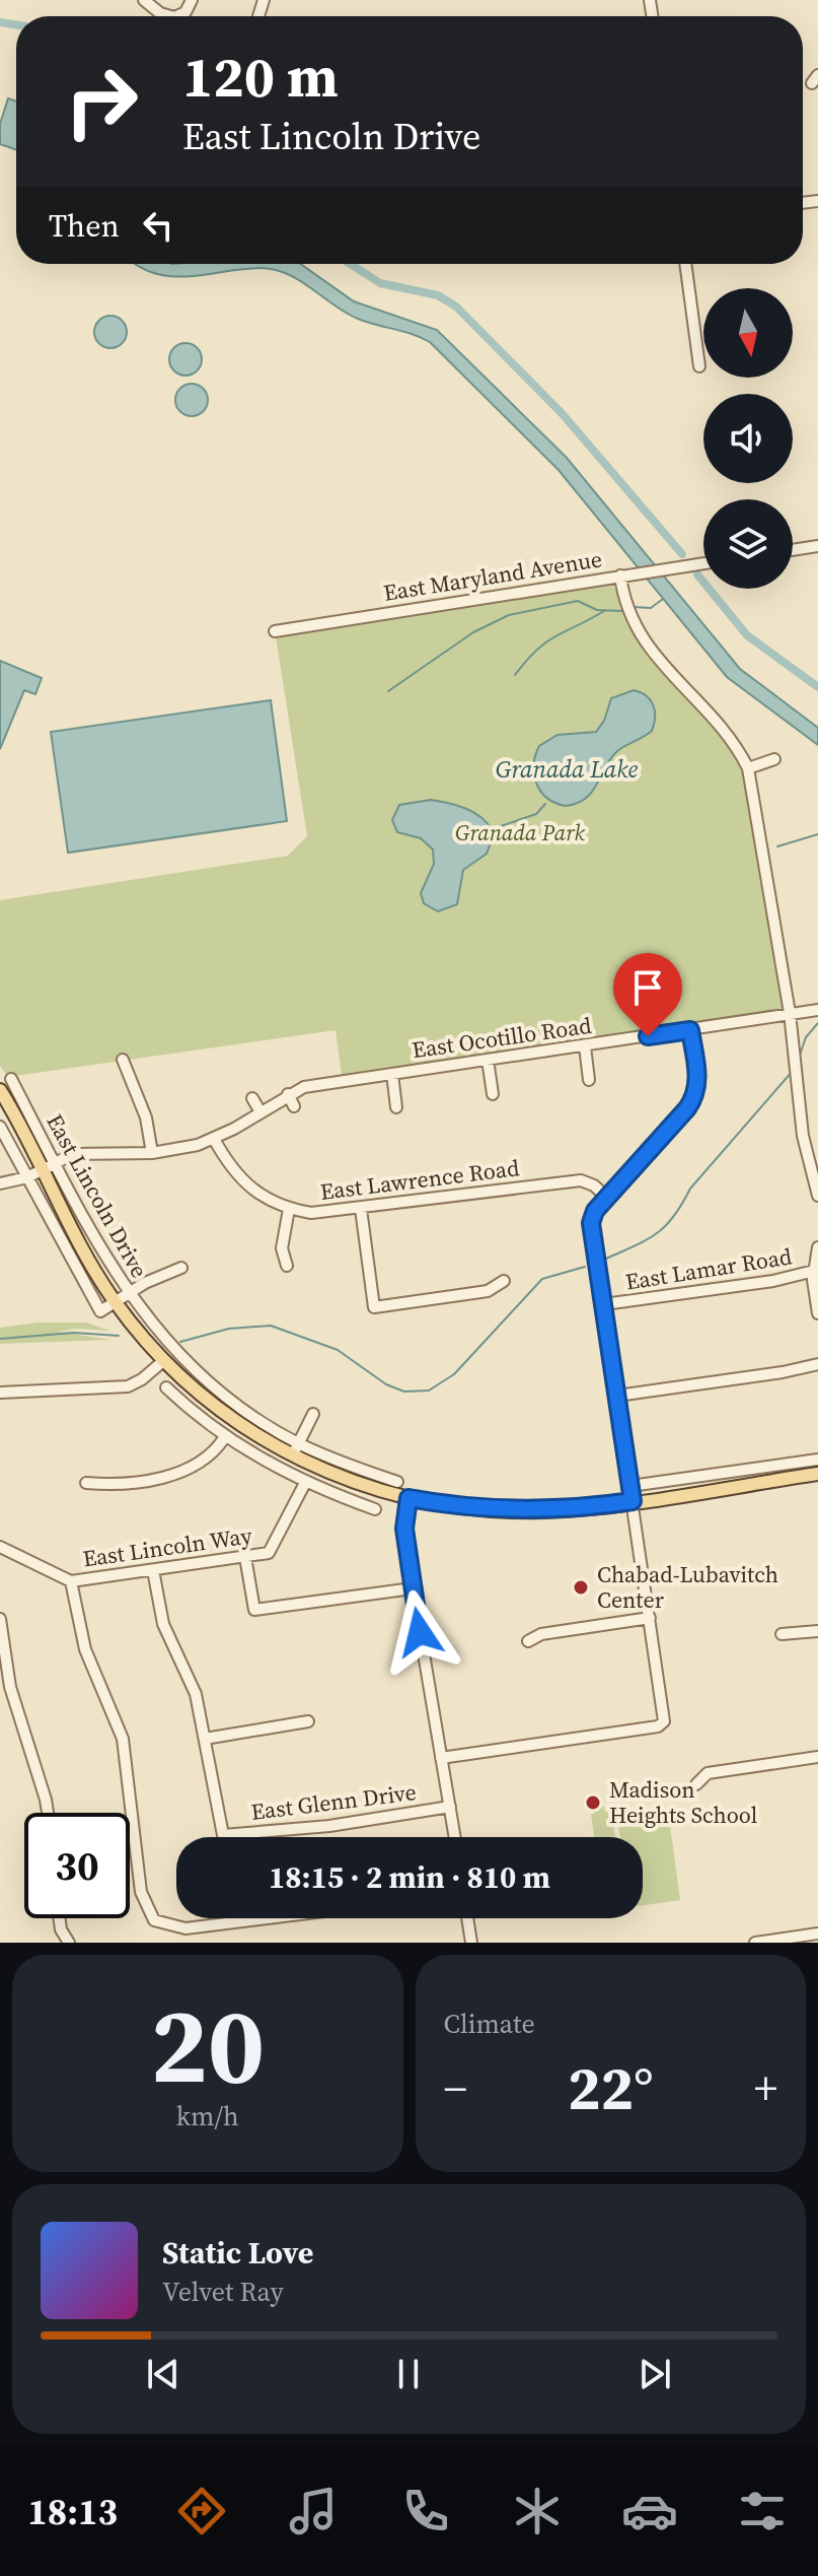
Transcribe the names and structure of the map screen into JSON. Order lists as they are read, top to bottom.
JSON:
{
  "streets": {
    "main road": ["East Lincoln Drive"],
    "street": [
      "East Maryland Avenue",
      "East Ocotillo Road",
      "East Lawrence Road",
      "East Lamar Road",
      "East Lincoln Way",
      "East Glenn Drive"
    ]
  },
  "crossings": [
    ["East Ocotillo Road", "East Lawrence Road"],
    ["East Ocotillo Road", "East Lincoln Drive"]
  ],
  "water": ["Granada Lake"],
  "parks": ["Granada Park"],
  "places": ["Chabad-Lubavitch Center", "Madison Heights School"],
  "north": "bottom",
  "page": {
    "turn": ["120 m", "East Lincoln Drive"],
    "then": "Then",
    "limit": "30",
    "trip": "18:15 · 2 min · 810 m",
    "tile": [
      ["20", "km/h"],
      "Climate"
    ],
    "heat": ["−", "22°", "+"],
    "song": ["Static Love", "Velvet Ray"],
    "tabs": "18:13"
  }
}
